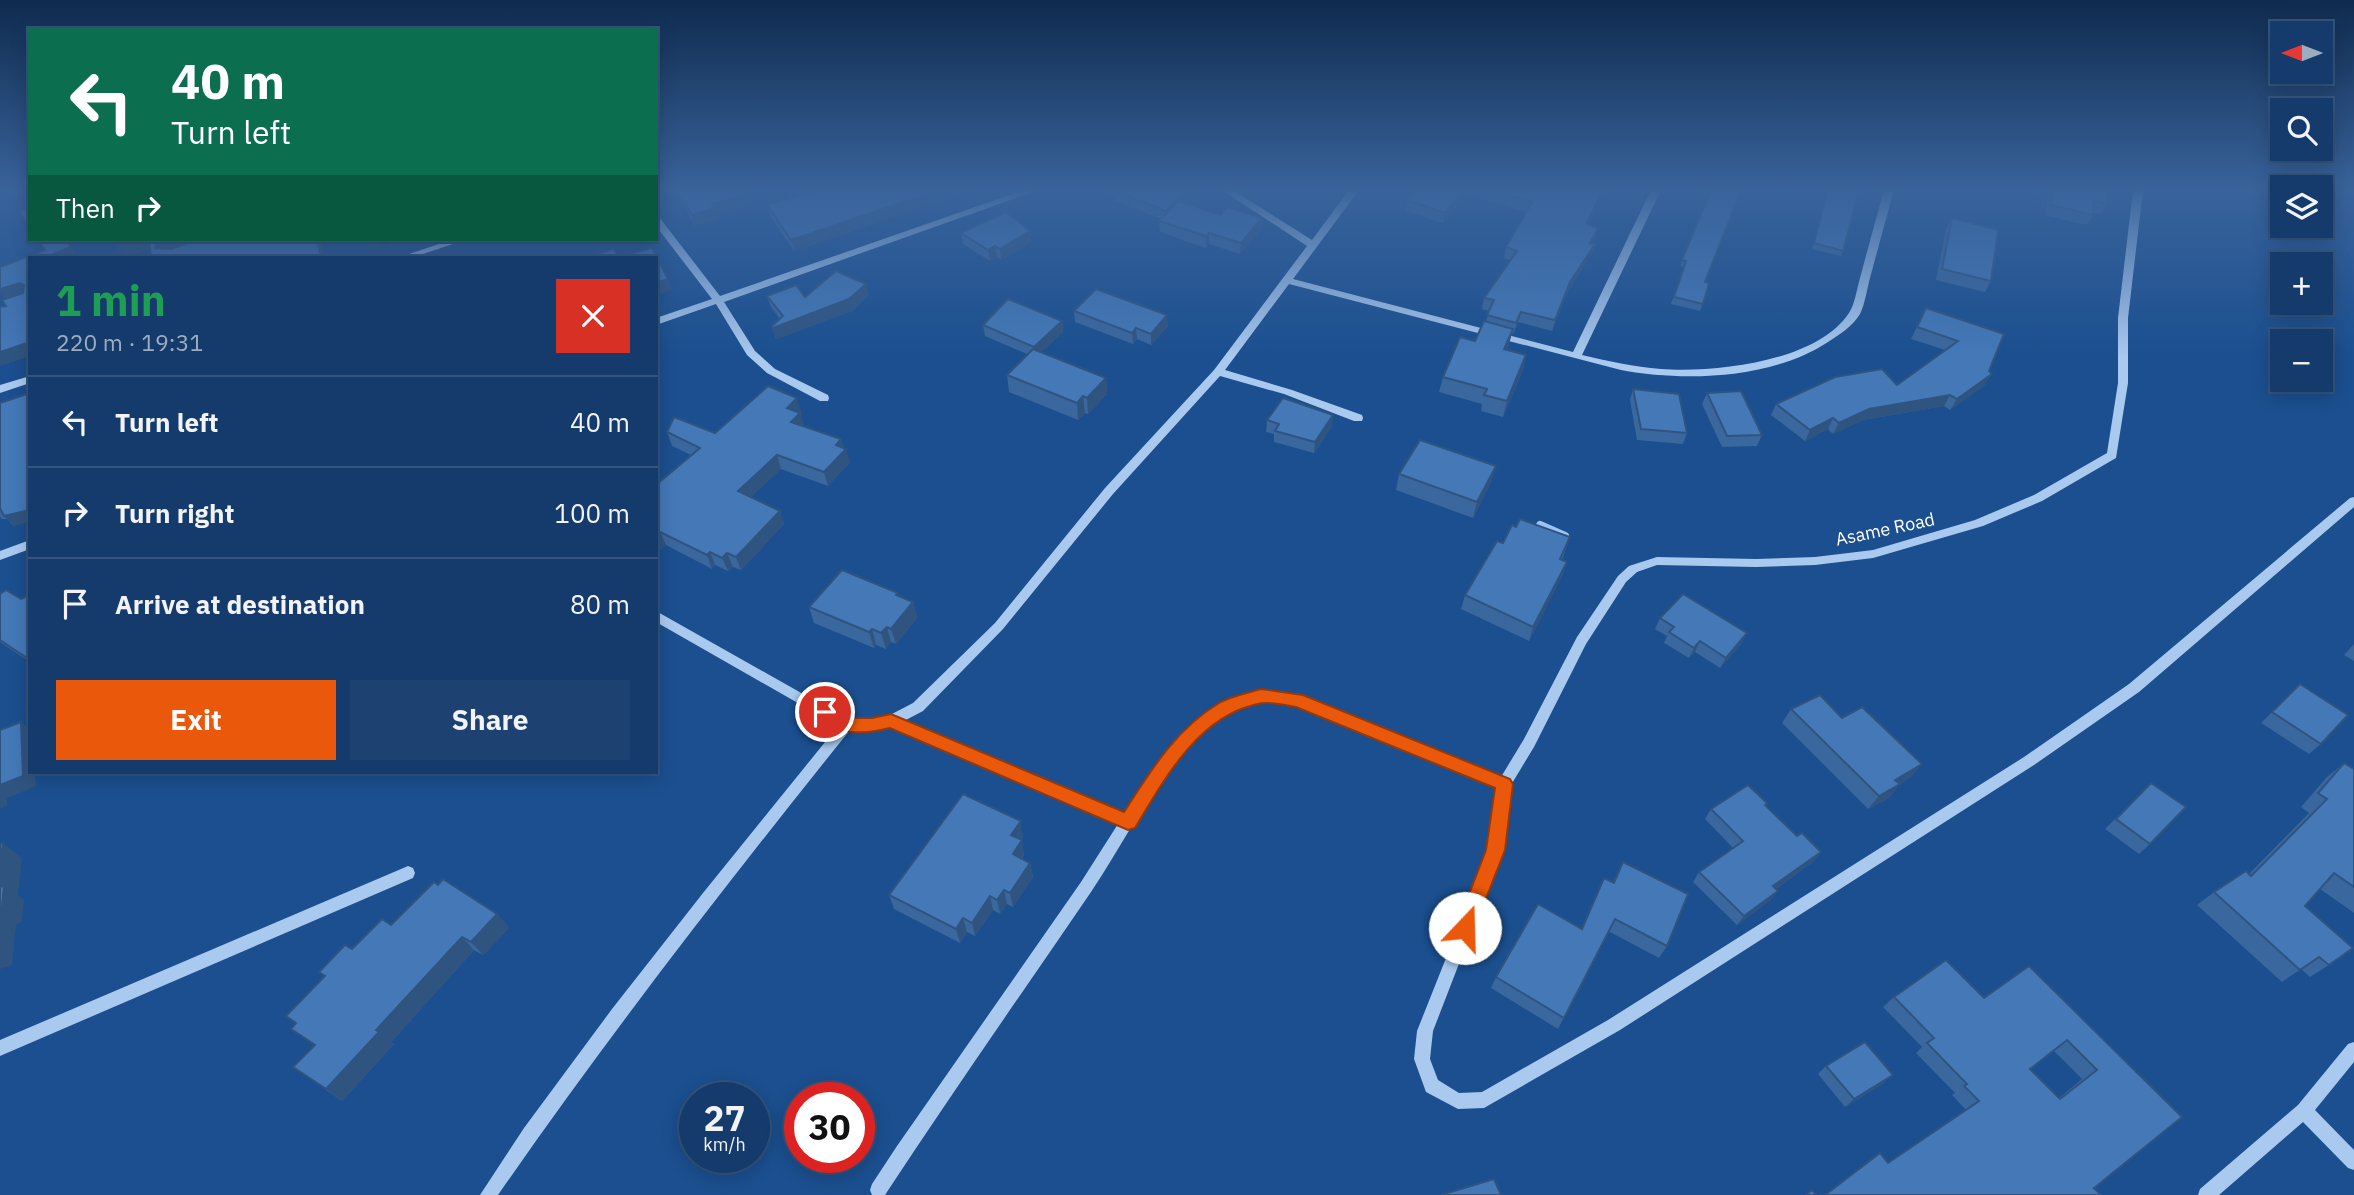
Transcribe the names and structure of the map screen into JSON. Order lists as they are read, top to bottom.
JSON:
{
  "streets": {
    "street": ["Asame Road"]
  },
  "north": "left",
  "page": {
    "map_buttons": ["+", "−"],
    "turn": ["40 m", "Turn left"],
    "then": "Then",
    "heading": ["1 min", "220 m · 19:31"],
    "list": [
      {
        "name": "Turn left",
        "value": "40 m"
      },
      {
        "name": "Turn right",
        "value": "100 m"
      },
      {
        "name": "Arrive at destination",
        "value": "80 m"
      }
    ],
    "buttons": ["Exit", "Share"],
    "speed": "27 km/h",
    "limit": "30"
  }
}
